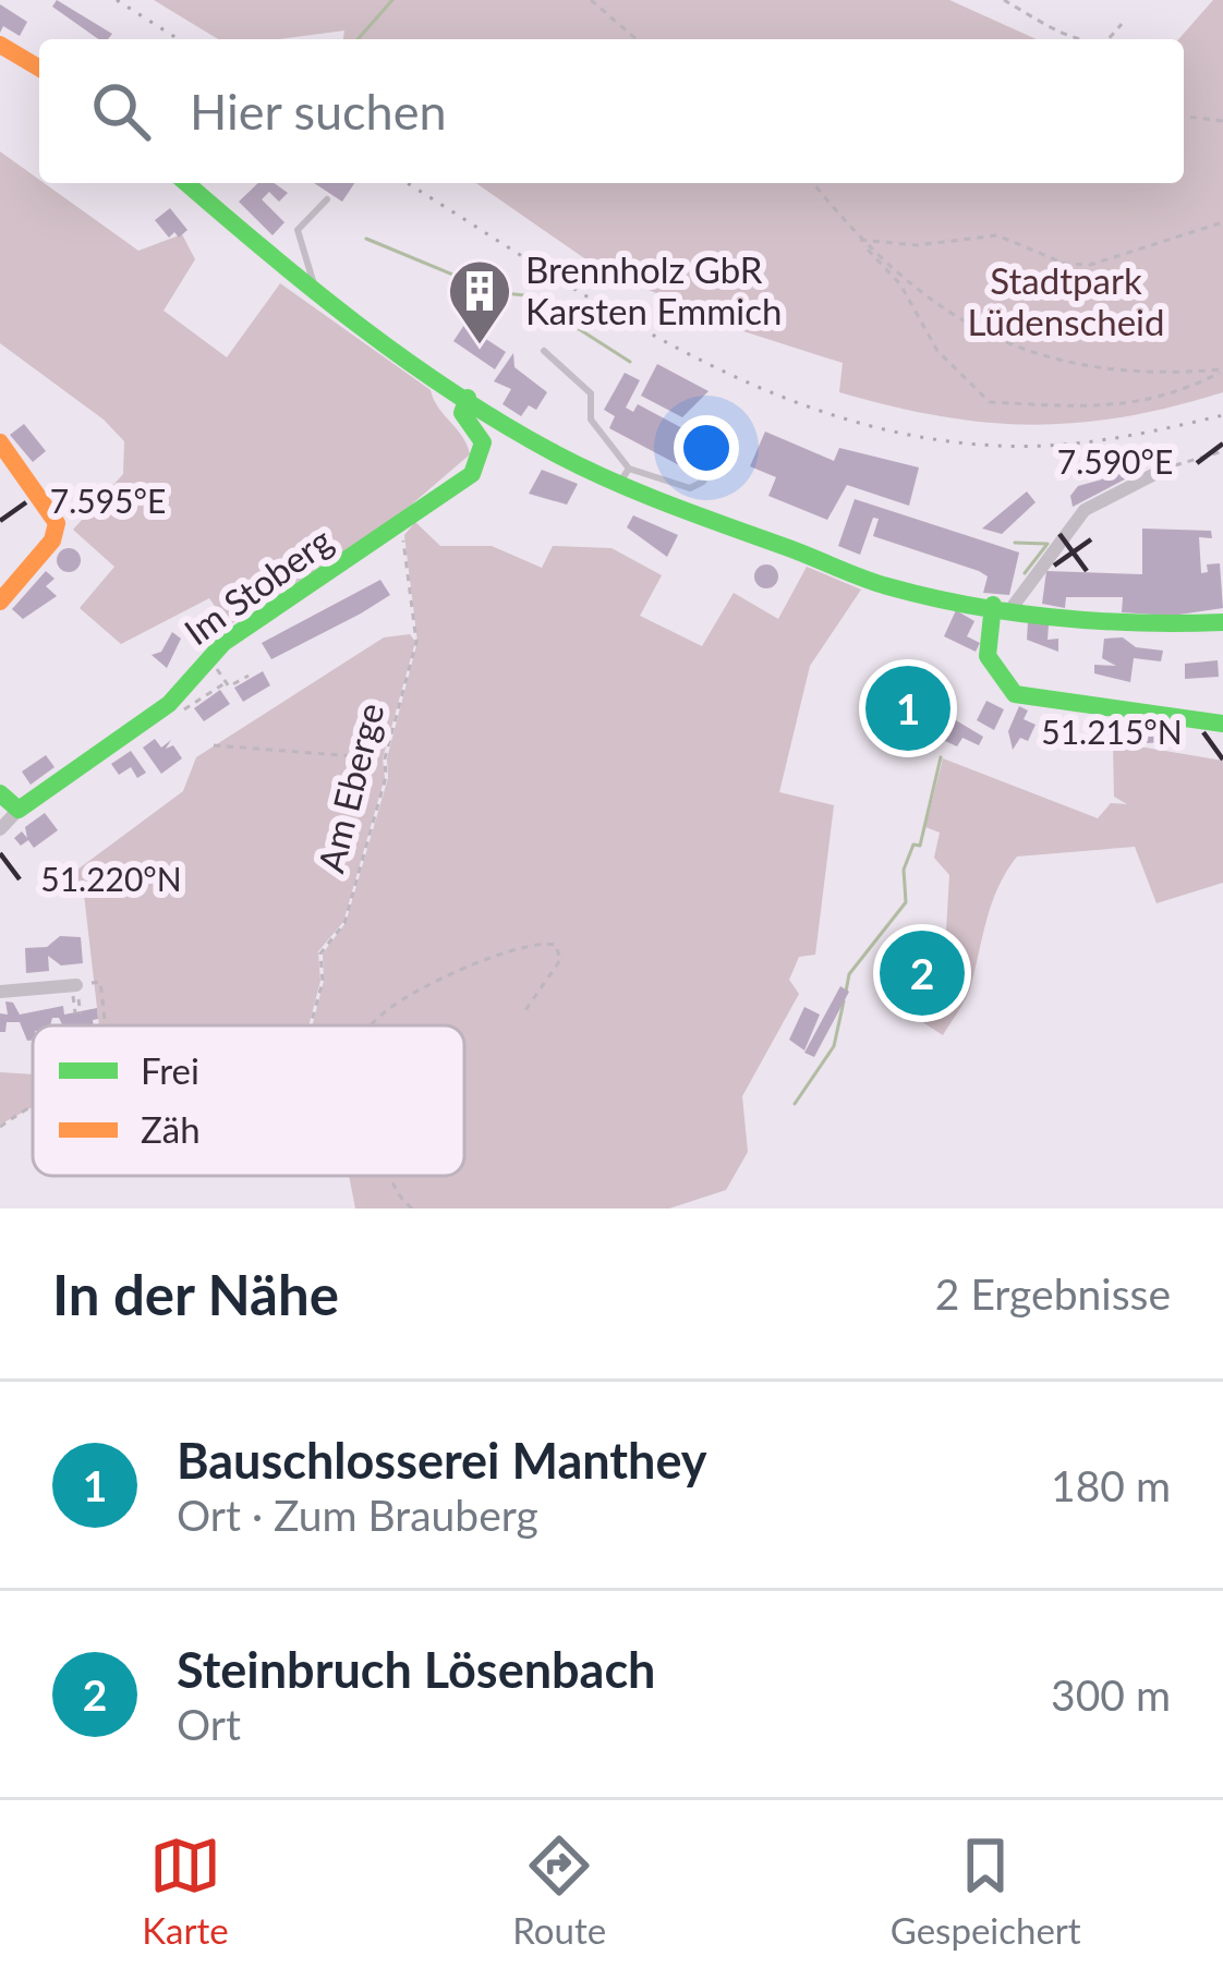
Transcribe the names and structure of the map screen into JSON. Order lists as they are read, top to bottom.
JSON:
{
  "streets": {
    "main road": ["Im Stoberg"],
    "path": ["Am Eberge"]
  },
  "crossings": [
    ["Im Stoberg", "Am Eberge"]
  ],
  "parks": ["Stadtpark Lüdenscheid"],
  "places": {
    "building": ["Brennholz GbR Karsten Emmich"]
  },
  "legend": ["Frei", "Zäh"],
  "page": {
    "search": "Hier suchen",
    "pins": ["1", "2"],
    "heading": ["In der Nähe", "2 Ergebnisse"],
    "list": [
      {
        "mark": "1",
        "name": "Bauschlosserei Manthey",
        "note": "Ort · Zum Brauberg",
        "value": "180 m"
      },
      {
        "mark": "2",
        "name": "Steinbruch Lösenbach",
        "note": "Ort",
        "value": "300 m"
      }
    ],
    "nav": ["Karte", "Route", "Gespeichert"]
  },
  "coordinates": [
    "7.590°E",
    "7.595°E",
    "51.215°N",
    "51.220°N"
  ]
}
